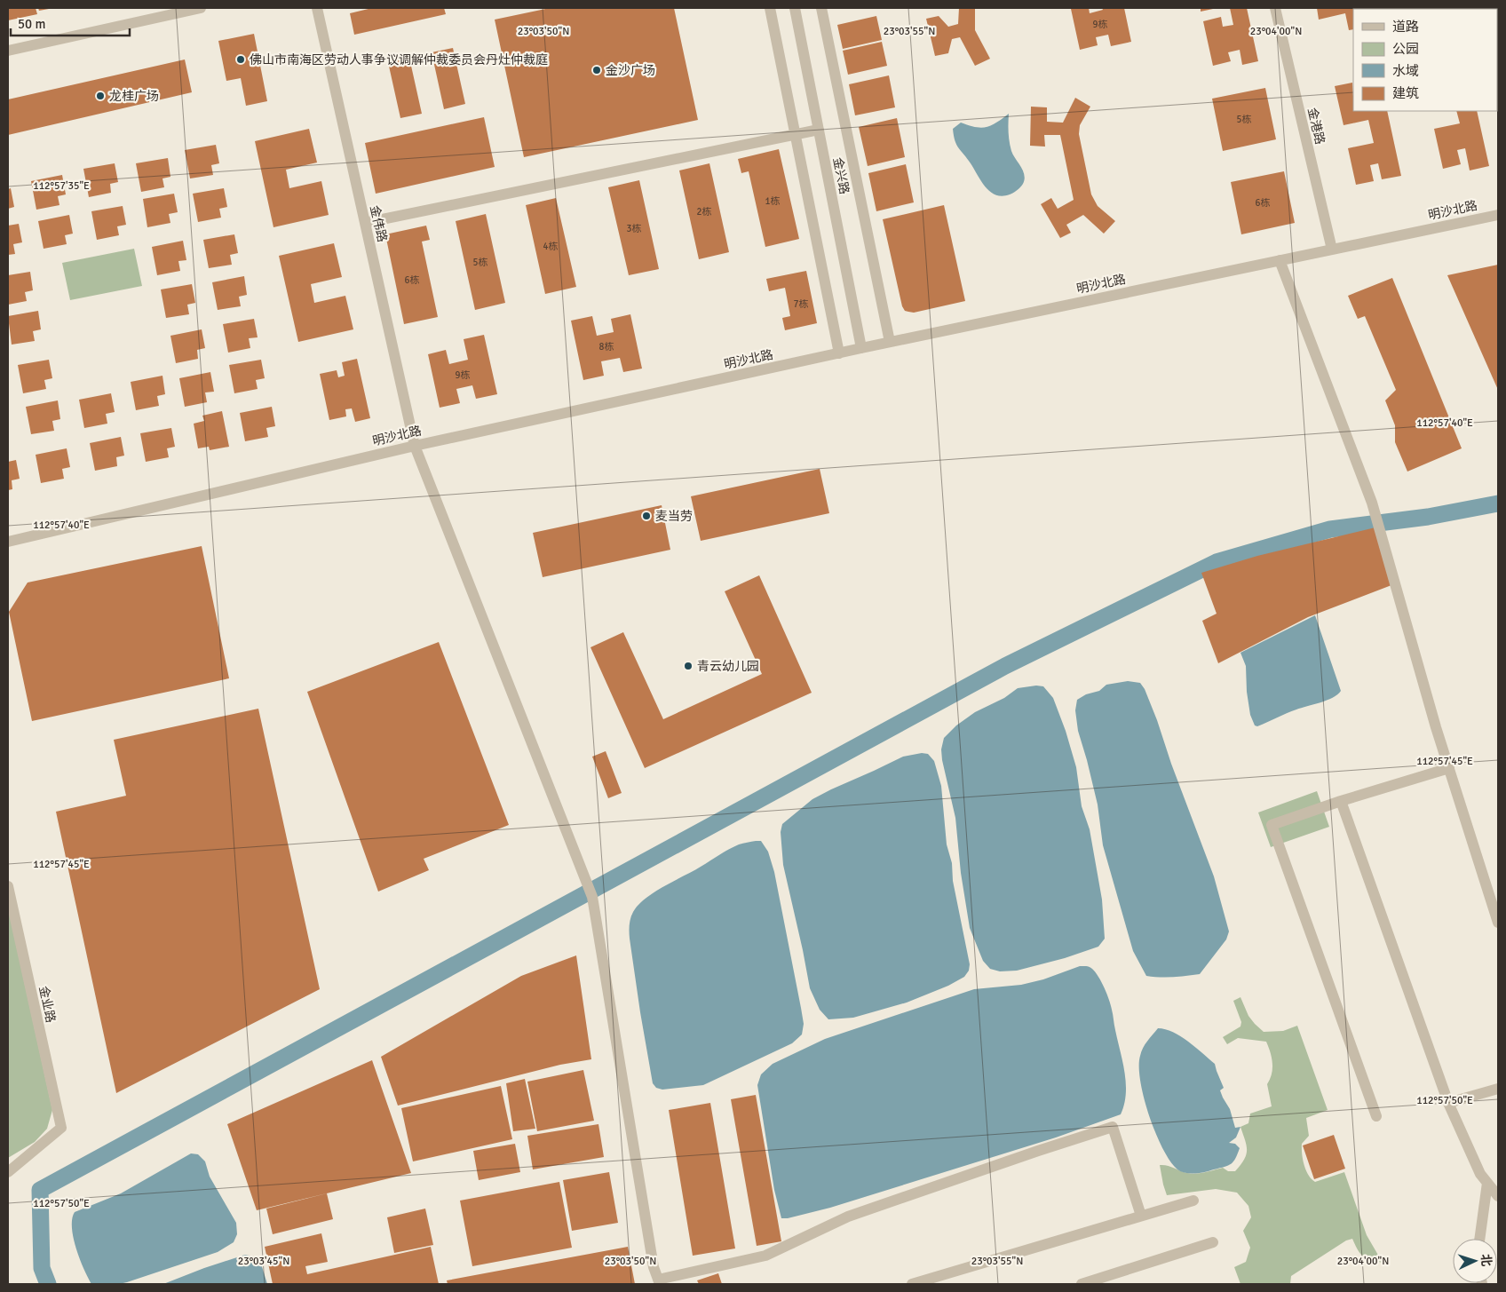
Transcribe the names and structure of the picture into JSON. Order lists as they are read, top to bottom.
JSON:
{
  "streets": {
    "street": [
      "金港路",
      "金兴路",
      "明沙北路",
      "金伟路",
      "金业路"
    ]
  },
  "crossings": [
    ["金港路", "明沙北路"],
    ["金兴路", "明沙北路"],
    ["明沙北路", "金伟路"]
  ],
  "places": [
    "佛山市南海区劳动人事争议调解仲裁委员会丹灶仲裁庭",
    "金沙广场",
    "龙桂广场",
    "麦当劳",
    "青云幼儿园"
  ],
  "house_numbers": [
    "9栋",
    "5栋",
    "1栋",
    "6栋",
    "2栋",
    "3栋",
    "4栋",
    "5栋",
    "6栋",
    "7栋",
    "8栋",
    "9栋"
  ],
  "legend": [
    "道路",
    "公园",
    "水域",
    "建筑"
  ],
  "scale_bar": "50 m",
  "north": "right",
  "coordinates": [
    "23°03'50\"N",
    "23°03'55\"N",
    "23°04'00\"N",
    "112°57'35\"E",
    "112°57'40\"E",
    "112°57'45\"E",
    "112°57'50\"E",
    "23°03'45\"N"
  ]
}
